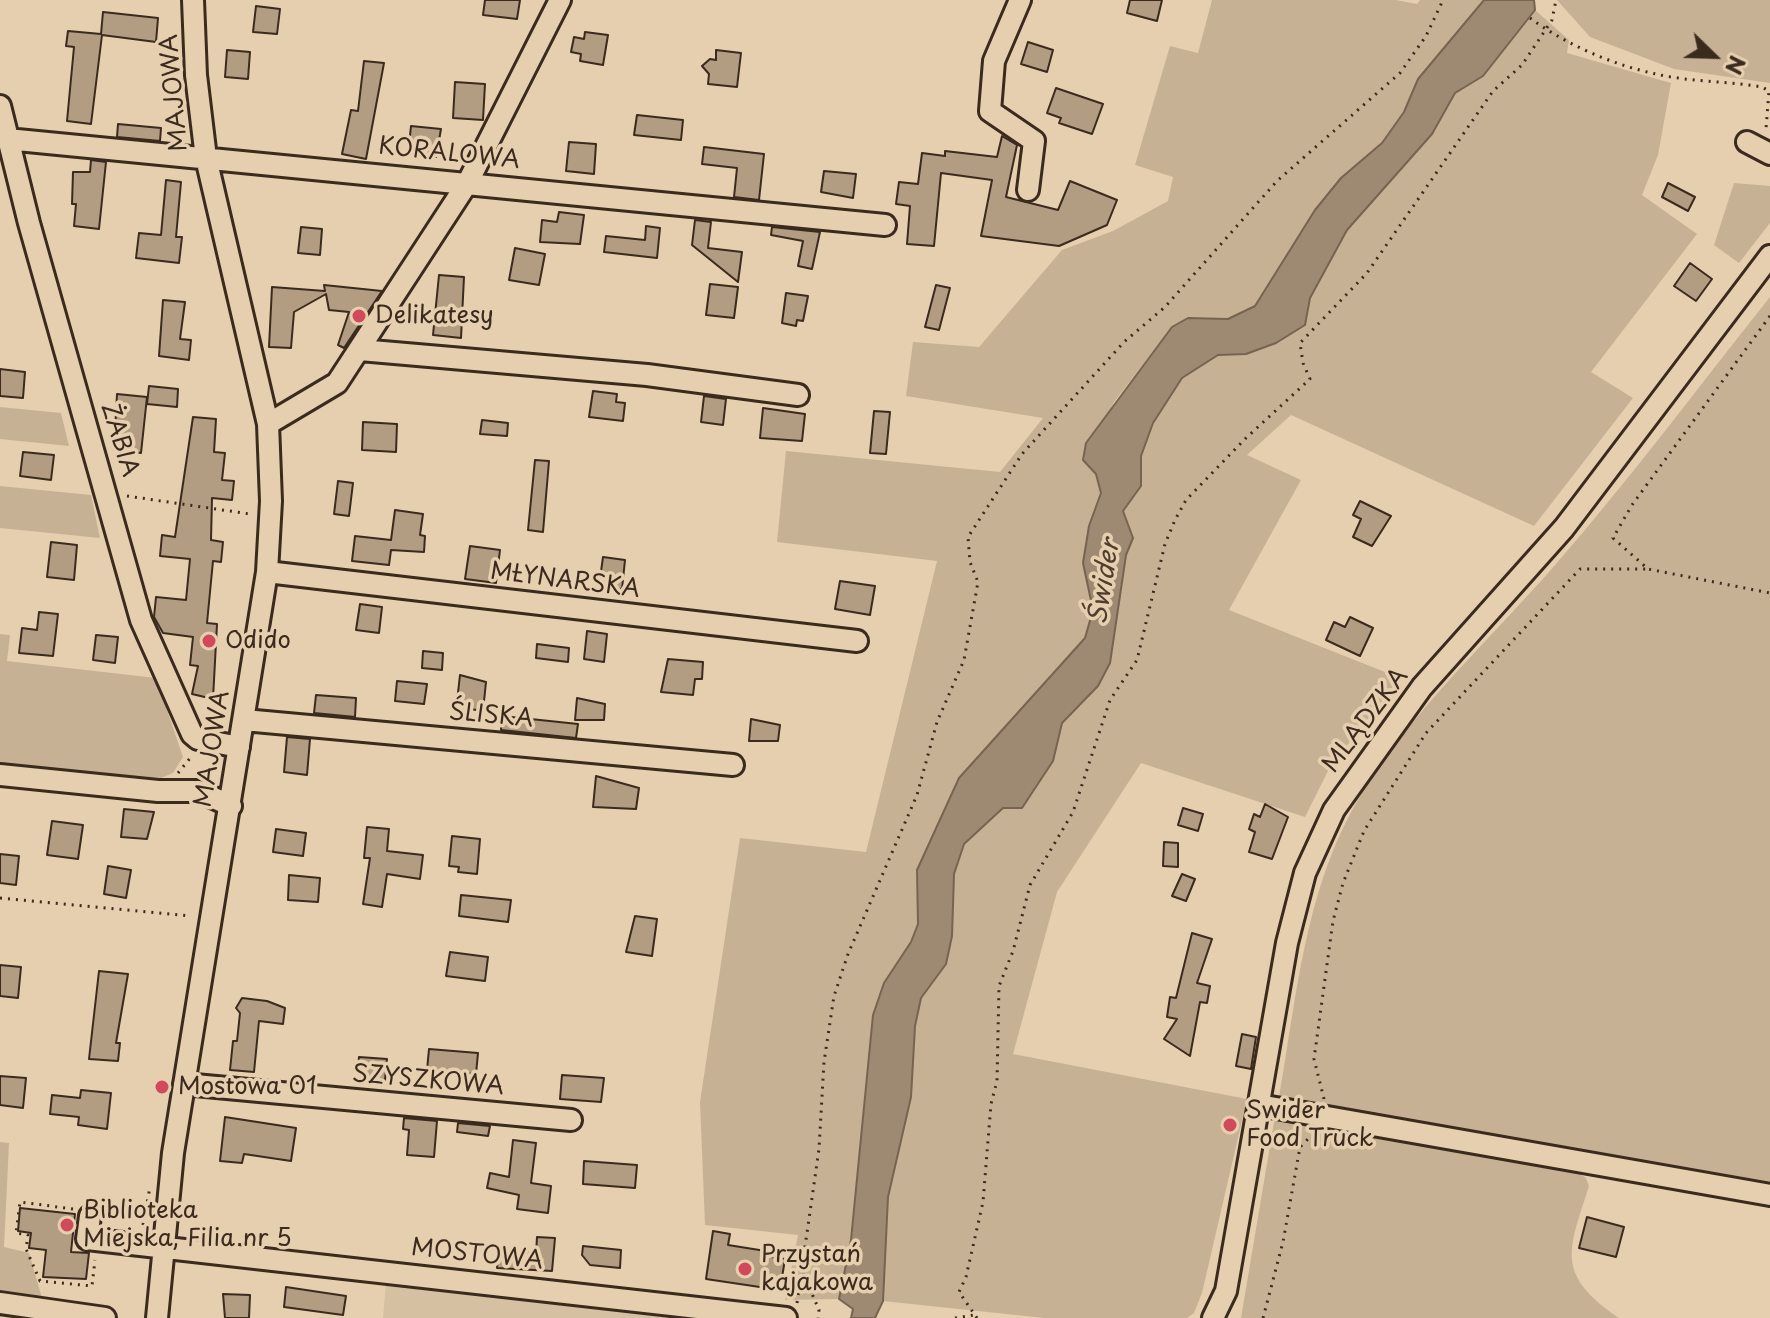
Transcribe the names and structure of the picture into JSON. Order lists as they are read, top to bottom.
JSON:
{
  "streets": {
    "street": [
      "MAJOWA",
      "KORALOWA",
      "ŻABIA",
      "MŁYNARSKA",
      "ŚLISKA",
      "MLĄDZKA",
      "SZYSZKOWA",
      "MOSTOWA"
    ]
  },
  "crossings": [
    ["MAJOWA", "KORALOWA"],
    ["MAJOWA", "MŁYNARSKA"],
    ["MAJOWA", "ŚLISKA"],
    ["MAJOWA", "SZYSZKOWA"],
    ["MAJOWA", "MOSTOWA"],
    ["KORALOWA", "ŻABIA"]
  ],
  "water": ["Świder"],
  "places": [
    "Delikatesy",
    "Odido",
    "Mostowa 01",
    "Swider Food Truck",
    "Biblioteka Miejska, Filia nr 5",
    "Przystań kajakowa"
  ],
  "north": "bottom right"
}
